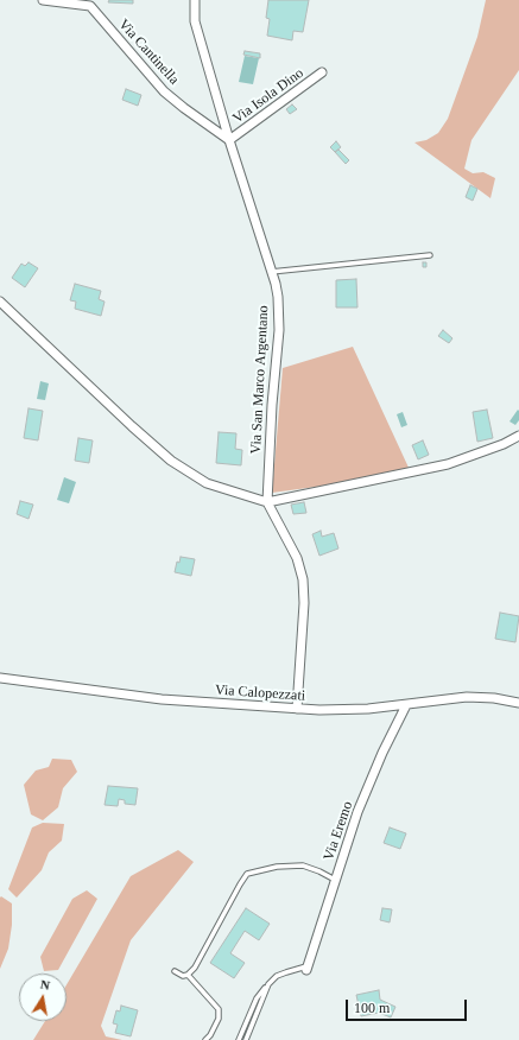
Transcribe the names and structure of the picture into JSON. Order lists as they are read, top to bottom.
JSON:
{
  "streets": {
    "street": [
      "Via Cantinella",
      "Via Isola Dino",
      "Via San Marco Argentano",
      "Via Calopezzati",
      "Via Eremo"
    ]
  },
  "crossings": [
    ["Via Cantinella", "Via Isola Dino"],
    ["Via Cantinella", "Via San Marco Argentano"],
    ["Via Isola Dino", "Via San Marco Argentano"],
    ["Via Calopezzati", "Via Eremo"]
  ],
  "scale_bar": "100 m",
  "north": "top"
}
